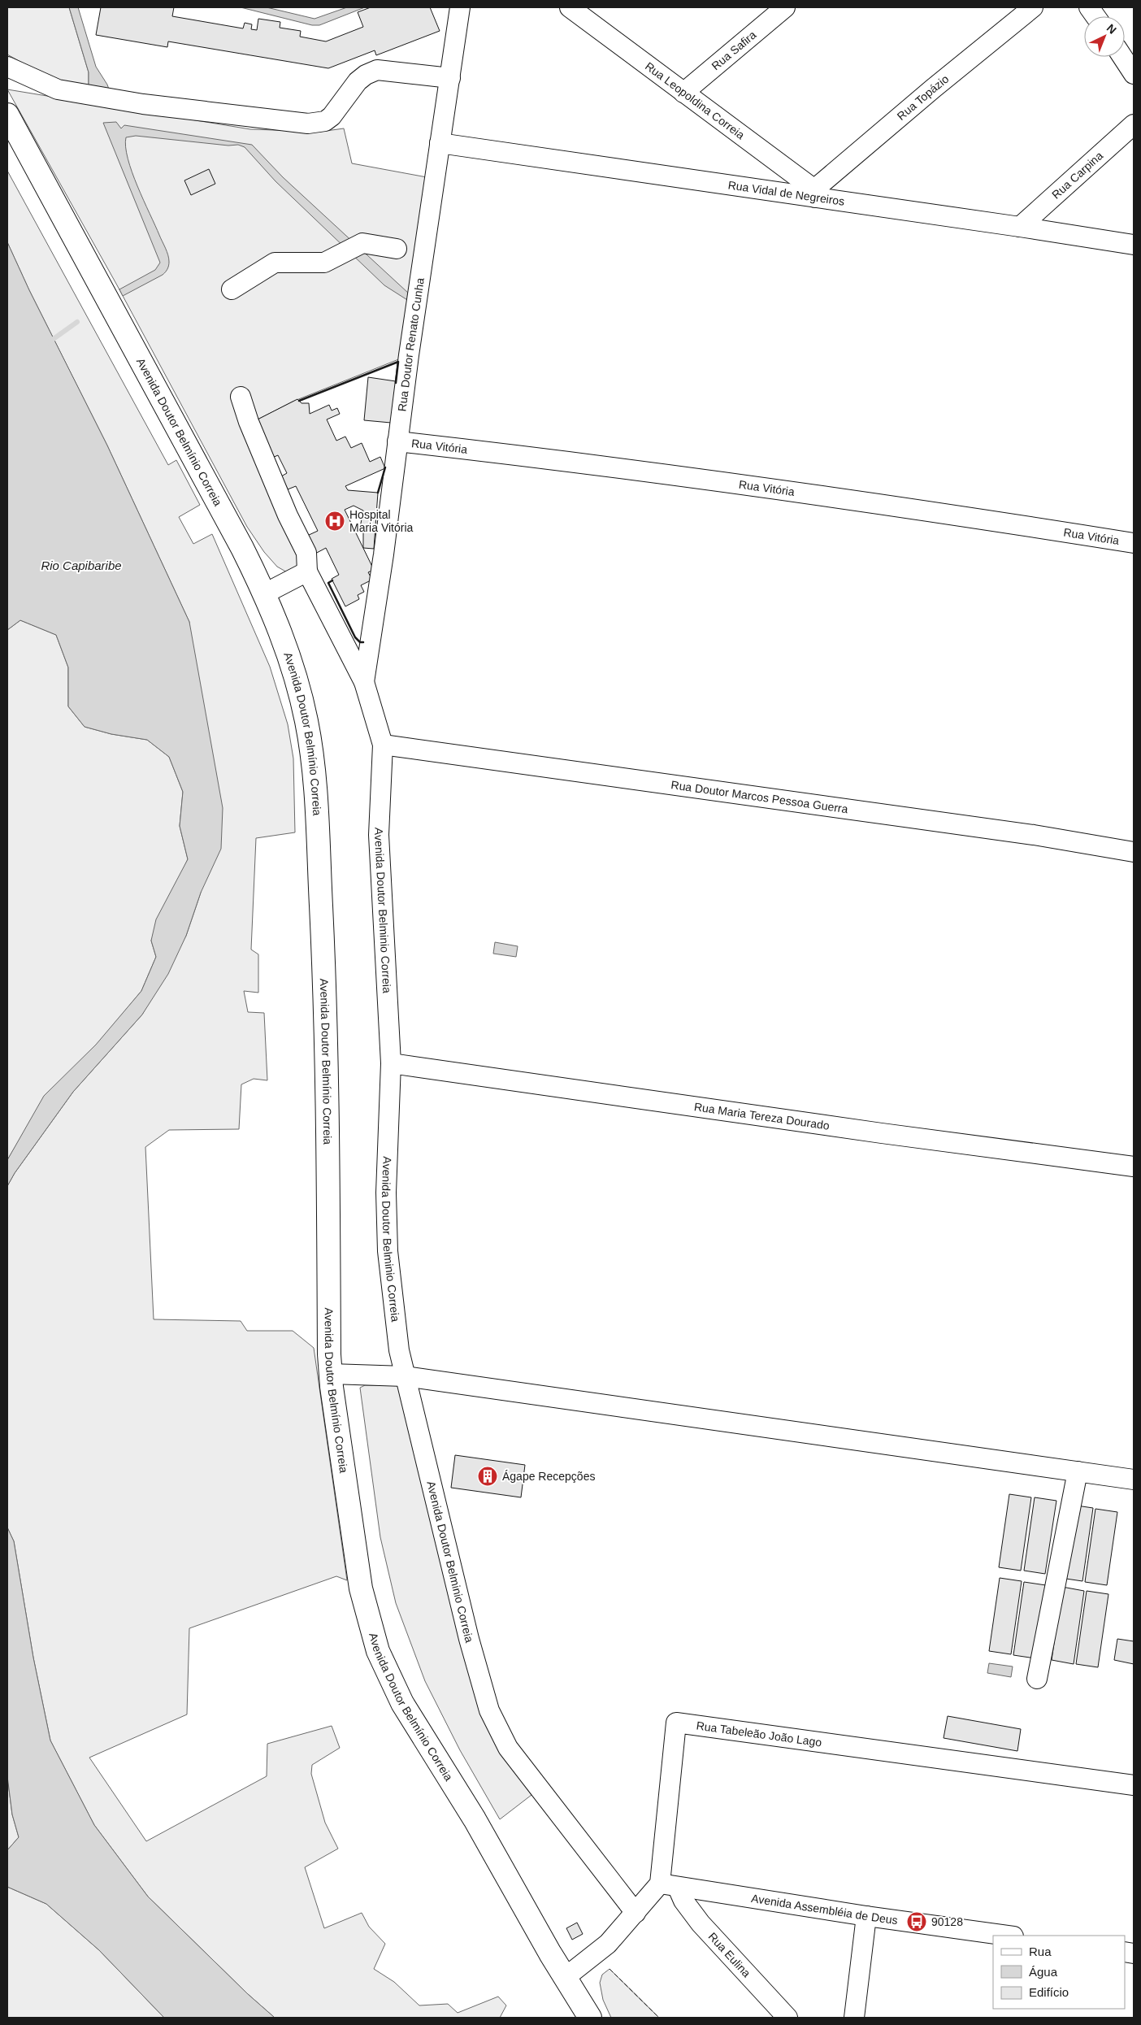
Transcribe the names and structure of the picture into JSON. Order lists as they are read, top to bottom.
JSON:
{
  "streets": {
    "main road": ["Avenida Doutor Belmínio Correia"],
    "street": [
      "Rua Safira",
      "Rua Topázio",
      "Rua Leopoldina Correia",
      "Rua Carpina",
      "Rua Vidal de Negreiros",
      "Rua Doutor Renato Cunha",
      "Rua Vitória",
      "Rua Doutor Marcos Pessoa Guerra",
      "Avenida Doutor Belminio Correia",
      "Rua Maria Tereza Dourado",
      "Rua Tabeleão João Lago",
      "Avenida Assembléia de Deus",
      "Rua Eulina"
    ]
  },
  "crossings": [
    ["Rua Safira", "Rua Leopoldina Correia"],
    ["Rua Topázio", "Rua Leopoldina Correia"],
    ["Rua Topázio", "Rua Vidal de Negreiros"],
    ["Rua Leopoldina Correia", "Rua Vidal de Negreiros"],
    ["Rua Carpina", "Rua Vidal de Negreiros"],
    ["Rua Vidal de Negreiros", "Rua Doutor Renato Cunha"],
    ["Rua Doutor Renato Cunha", "Rua Vitória"],
    ["Rua Doutor Renato Cunha", "Avenida Doutor Belminio Correia"],
    ["Rua Doutor Marcos Pessoa Guerra", "Avenida Doutor Belminio Correia"],
    ["Avenida Doutor Belminio Correia", "Rua Maria Tereza Dourado"],
    ["Rua Tabeleão João Lago", "Avenida Assembléia de Deus"],
    ["Rua Tabeleão João Lago", "Rua Eulina"],
    ["Avenida Assembléia de Deus", "Rua Eulina"]
  ],
  "water": ["Rio Capibaribe"],
  "places": {
    "hospital": ["Hospital Maria Vitória"],
    "building": ["Ágape Recepções"],
    "bus stop": ["90128"]
  },
  "legend": ["Rua", "Água", "Edifício"],
  "north": "top right"
}
